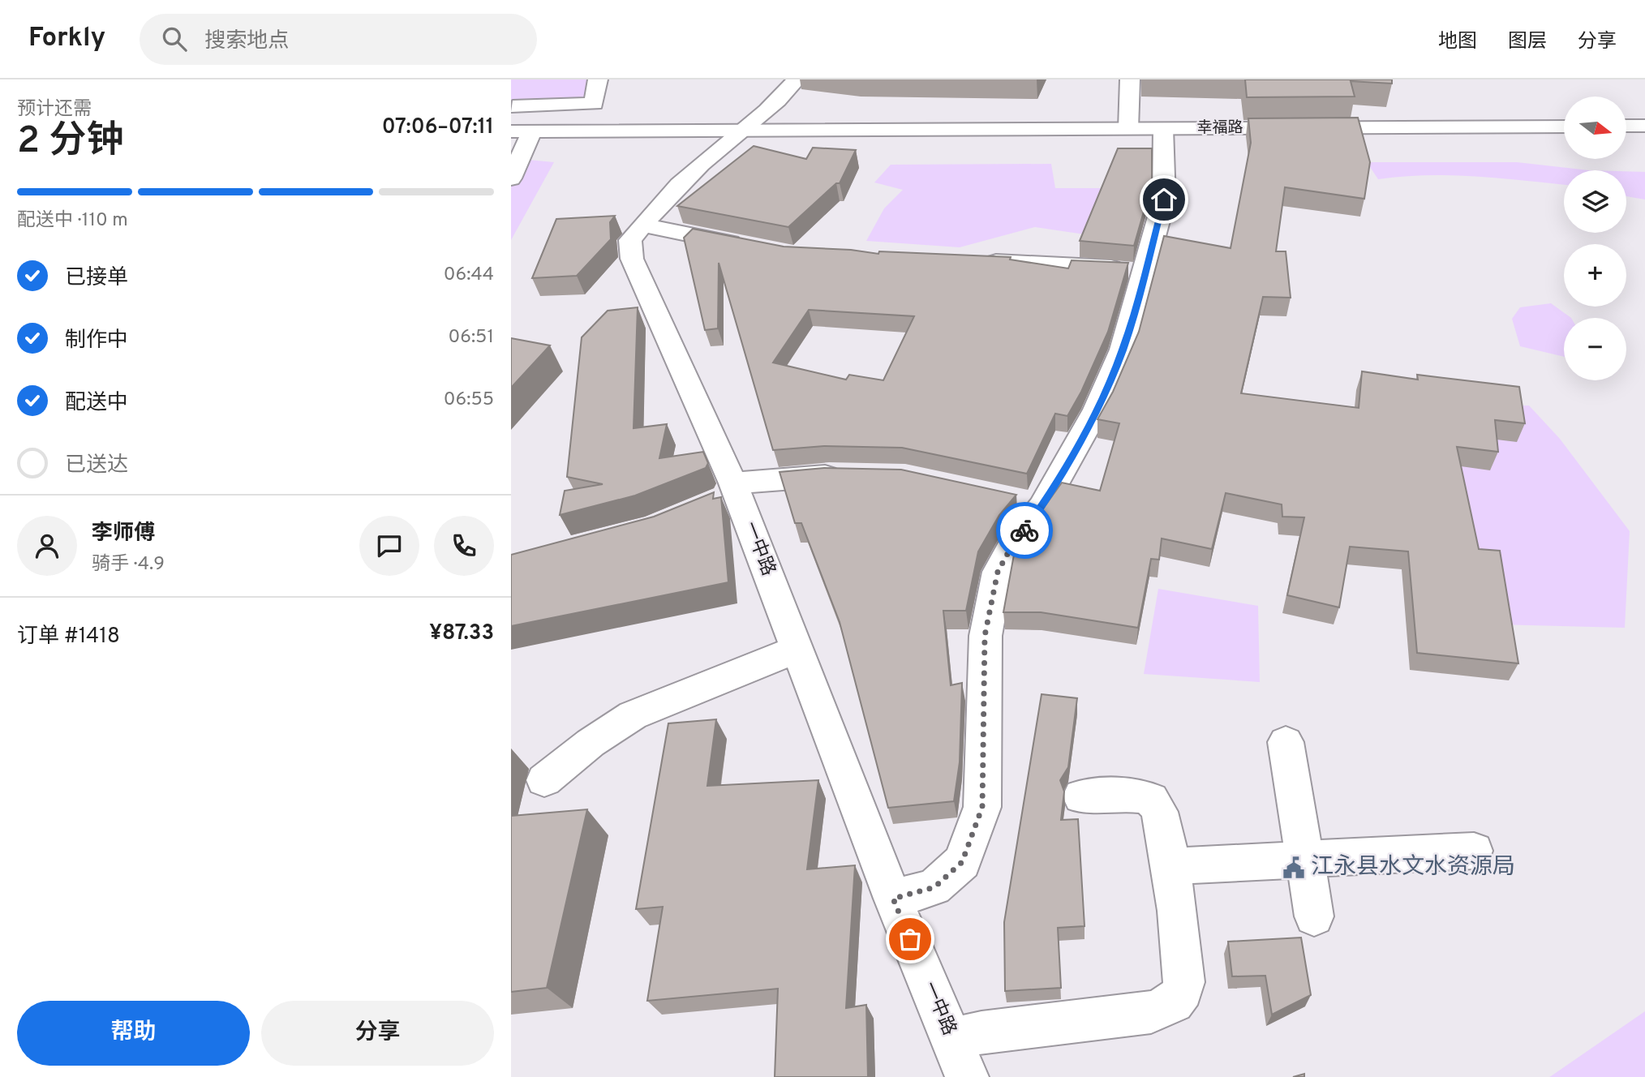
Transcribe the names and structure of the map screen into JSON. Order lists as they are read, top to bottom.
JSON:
{
  "streets": {
    "street": ["幸福路", "一中路"]
  },
  "crossings": [
    ["幸福路", "一中路"]
  ],
  "places": {
    "public building": ["江永县水文水资源局"]
  },
  "north": "right",
  "page": {
    "header": "Forkly",
    "search": "搜索地点",
    "nav": ["地图", "图层", "分享"],
    "heading": ["2 分钟", "预计还需", "07:06–07:11"],
    "panel": [
      "李师傅",
      "骑手 · 4.9",
      "订单 #1418",
      "¥87.33"
    ],
    "map_buttons": ["+", "−"],
    "bar": "配送中 · 110 m",
    "list": [
      ["已接单", "06:44"],
      ["制作中", "06:51"],
      ["配送中", "06:55"],
      "已送达"
    ],
    "buttons": ["帮助", "分享"]
  }
}
